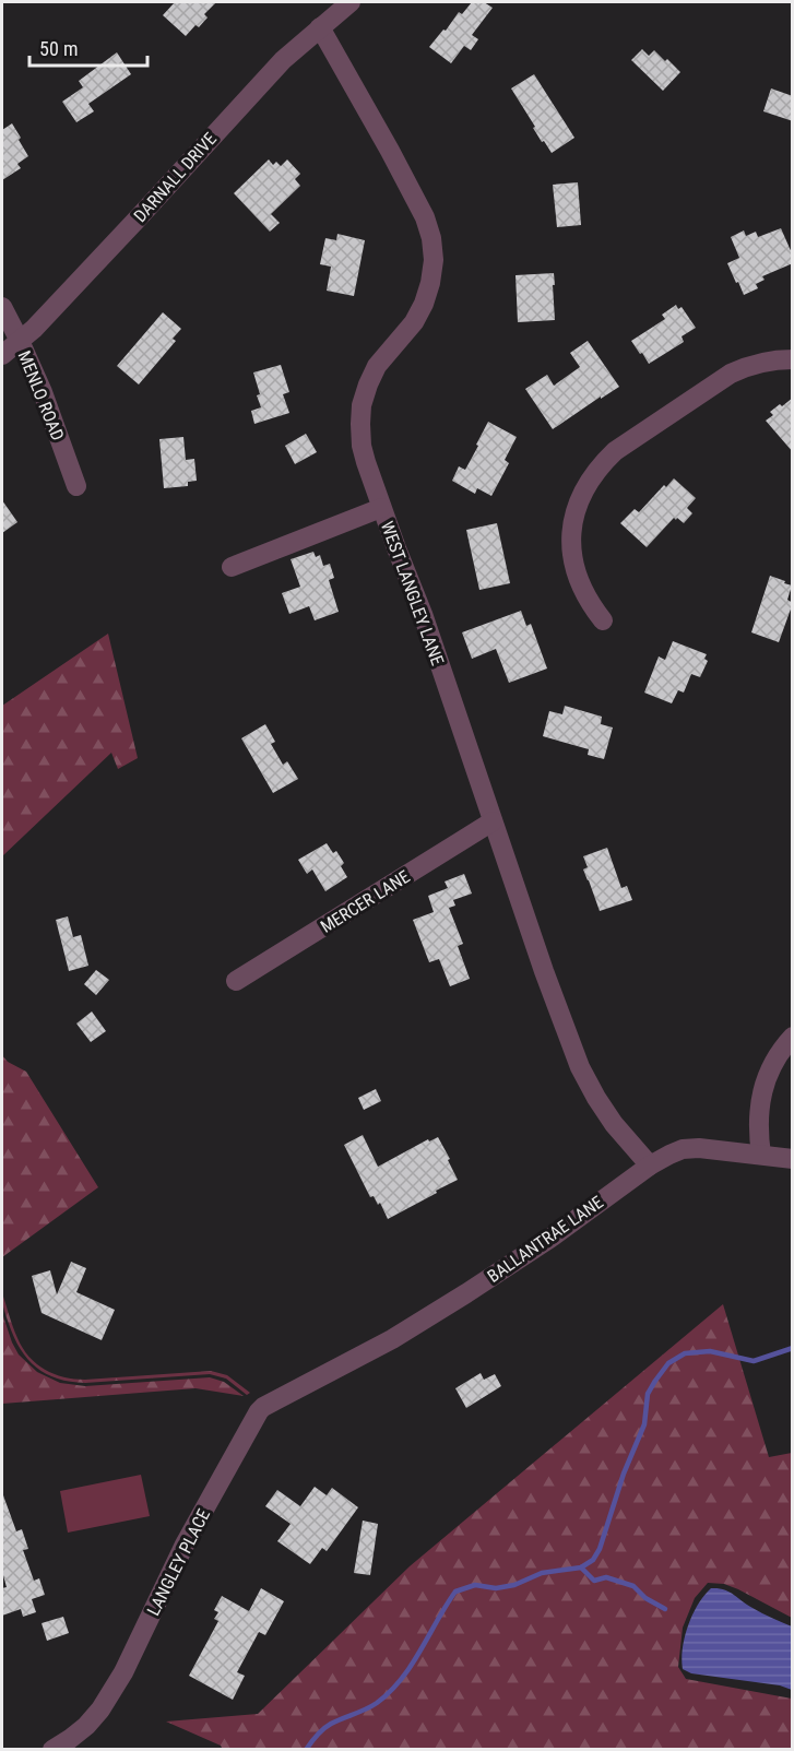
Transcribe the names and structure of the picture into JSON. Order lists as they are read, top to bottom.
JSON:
{
  "streets": {
    "street": [
      "DARNALL DRIVE",
      "MENLO ROAD",
      "WEST LANGLEY LANE",
      "MERCER LANE",
      "BALLANTRAE LANE",
      "LANGLEY PLACE"
    ]
  },
  "crossings": [
    ["DARNALL DRIVE", "MENLO ROAD"],
    ["DARNALL DRIVE", "WEST LANGLEY LANE"],
    ["WEST LANGLEY LANE", "MERCER LANE"],
    ["WEST LANGLEY LANE", "BALLANTRAE LANE"],
    ["BALLANTRAE LANE", "LANGLEY PLACE"]
  ],
  "scale_bar": "50 m"
}
